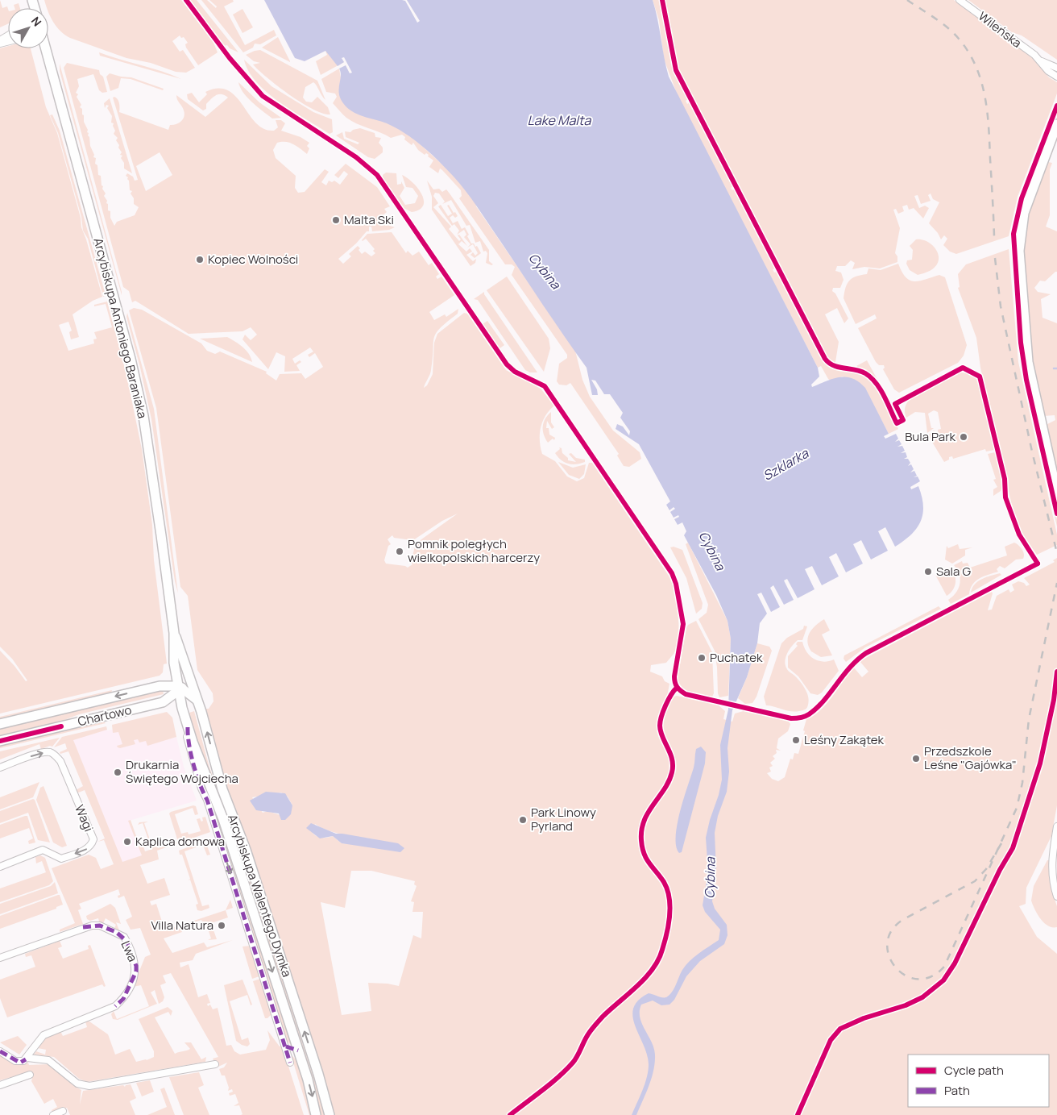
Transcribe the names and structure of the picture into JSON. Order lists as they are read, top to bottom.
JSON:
{
  "streets": {
    "street": [
      "Wileńska",
      "Arcybiskupa Antoniego Baraniaka",
      "Chartowo",
      "Wagi",
      "Arcybiskupa Walentego Dymka",
      "Lwa"
    ]
  },
  "crossings": [
    ["Arcybiskupa Antoniego Baraniaka", "Chartowo"],
    ["Arcybiskupa Antoniego Baraniaka", "Arcybiskupa Walentego Dymka"],
    ["Chartowo", "Arcybiskupa Walentego Dymka"]
  ],
  "water": ["Lake Malta", "Cybina", "Szklarka"],
  "places": [
    "Malta Ski",
    "Kopiec Wolności",
    "Bula Park",
    "Pomnik poległych wielkopolskich harcerzy",
    "Sala G",
    "Puchatek",
    "Leśny Zakątek",
    "Przedszkole Leśne \"Gajówka\"",
    "Drukarnia Świętego Wojciecha",
    "Park Linowy Pyrland",
    "Kaplica domowa",
    "Villa Natura"
  ],
  "legend": ["Cycle path", "Path"],
  "north": "top right"
}
